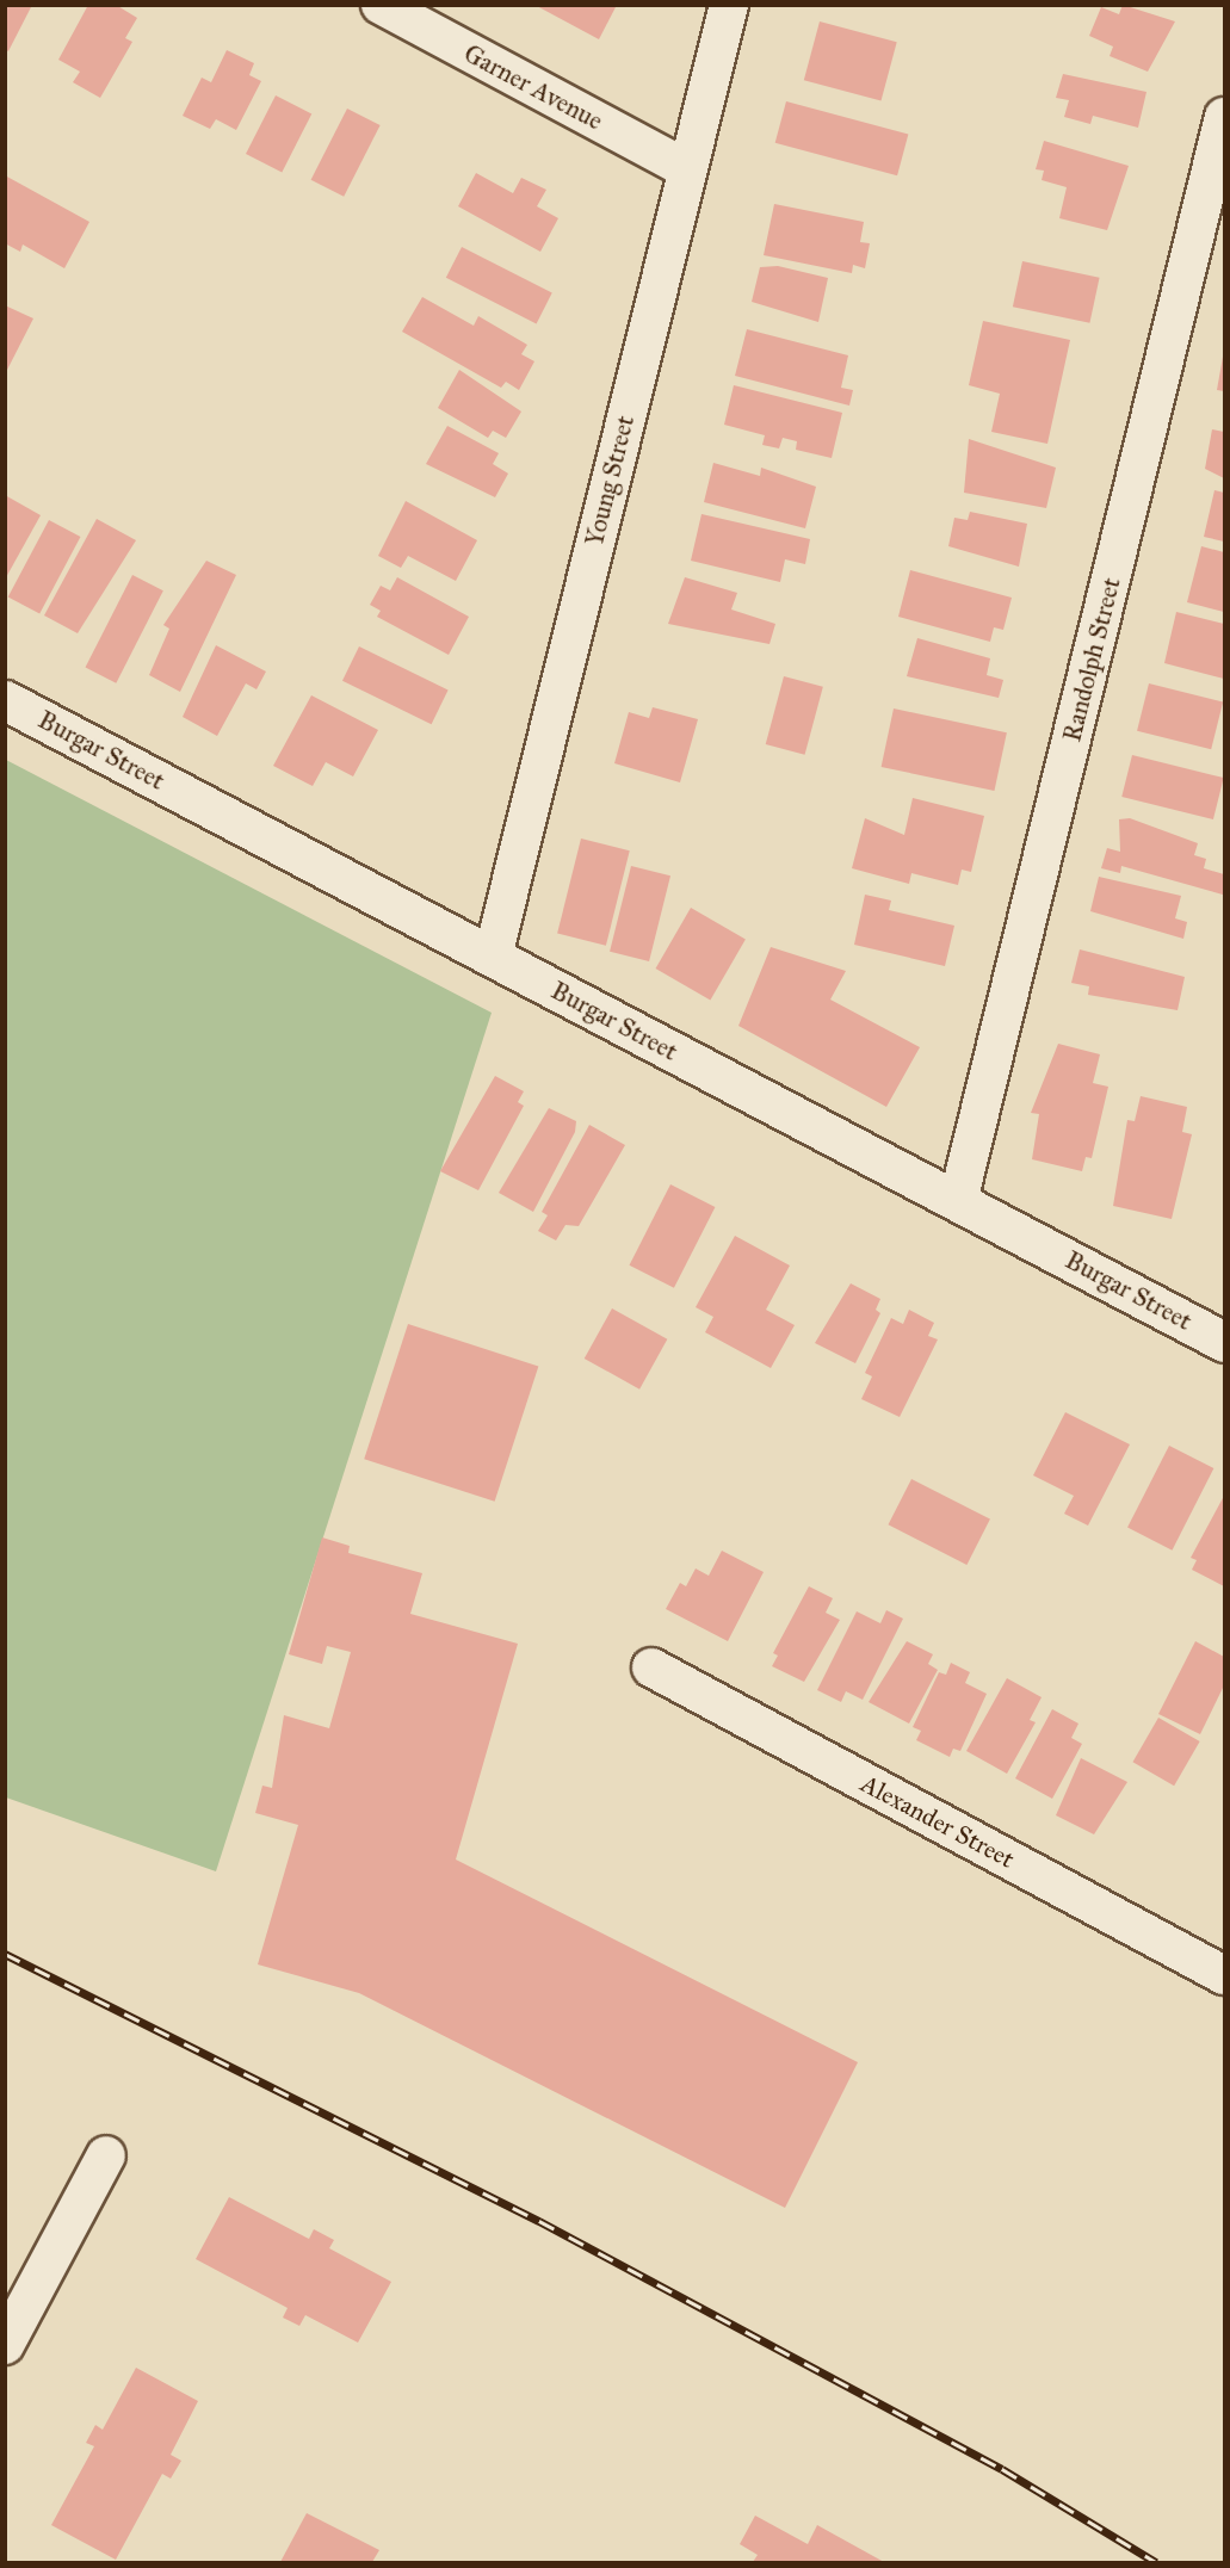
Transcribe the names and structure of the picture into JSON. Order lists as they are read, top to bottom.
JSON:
{
  "streets": {
    "street": [
      "Garner Avenue",
      "Young Street",
      "Randolph Street",
      "Burgar Street",
      "Alexander Street"
    ]
  },
  "crossings": [
    ["Garner Avenue", "Young Street"],
    ["Young Street", "Burgar Street"],
    ["Randolph Street", "Burgar Street"]
  ]
}
